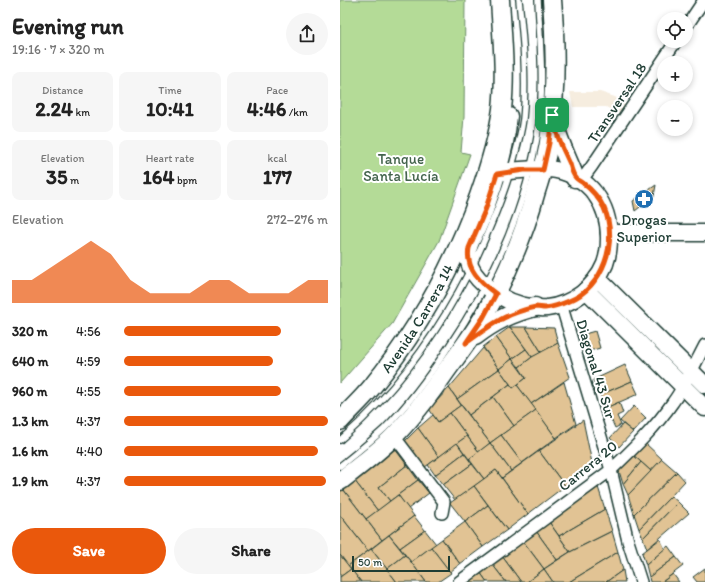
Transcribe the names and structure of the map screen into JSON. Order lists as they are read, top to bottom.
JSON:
{
  "streets": {
    "main road": ["Avenida Carrera 14"],
    "street": ["Transversal 18", "Diagonal 43 Sur", "Carrera 20"]
  },
  "crossings": [
    ["Diagonal 43 Sur", "Carrera 20"]
  ],
  "parks": ["Tanque Santa Lucía"],
  "places": {
    "pharmacy": ["Drogas Superior"]
  },
  "scale_bar": "50 m",
  "page": {
    "heading": ["Evening run", "19:16 · 7 × 320 m"],
    "map_buttons": ["+", "−"],
    "stats": [
      ["Distance", "2.24 km"],
      ["Time", "10:41"],
      ["Pace", "4:46 /km"],
      ["Elevation", "35 m"],
      ["Heart rate", "164 bpm"],
      ["kcal", "177"]
    ],
    "chart": ["Elevation", "272–276 m"],
    "list": [
      {
        "name": "320 m",
        "note": "4:56"
      },
      {
        "name": "640 m",
        "note": "4:59"
      },
      {
        "name": "960 m",
        "note": "4:55"
      },
      {
        "name": "1.3 km",
        "note": "4:37"
      },
      {
        "name": "1.6 km",
        "note": "4:40"
      },
      {
        "name": "1.9 km",
        "note": "4:37"
      }
    ],
    "buttons": ["Save", "Share"],
    "scale": "50 m"
  }
}
